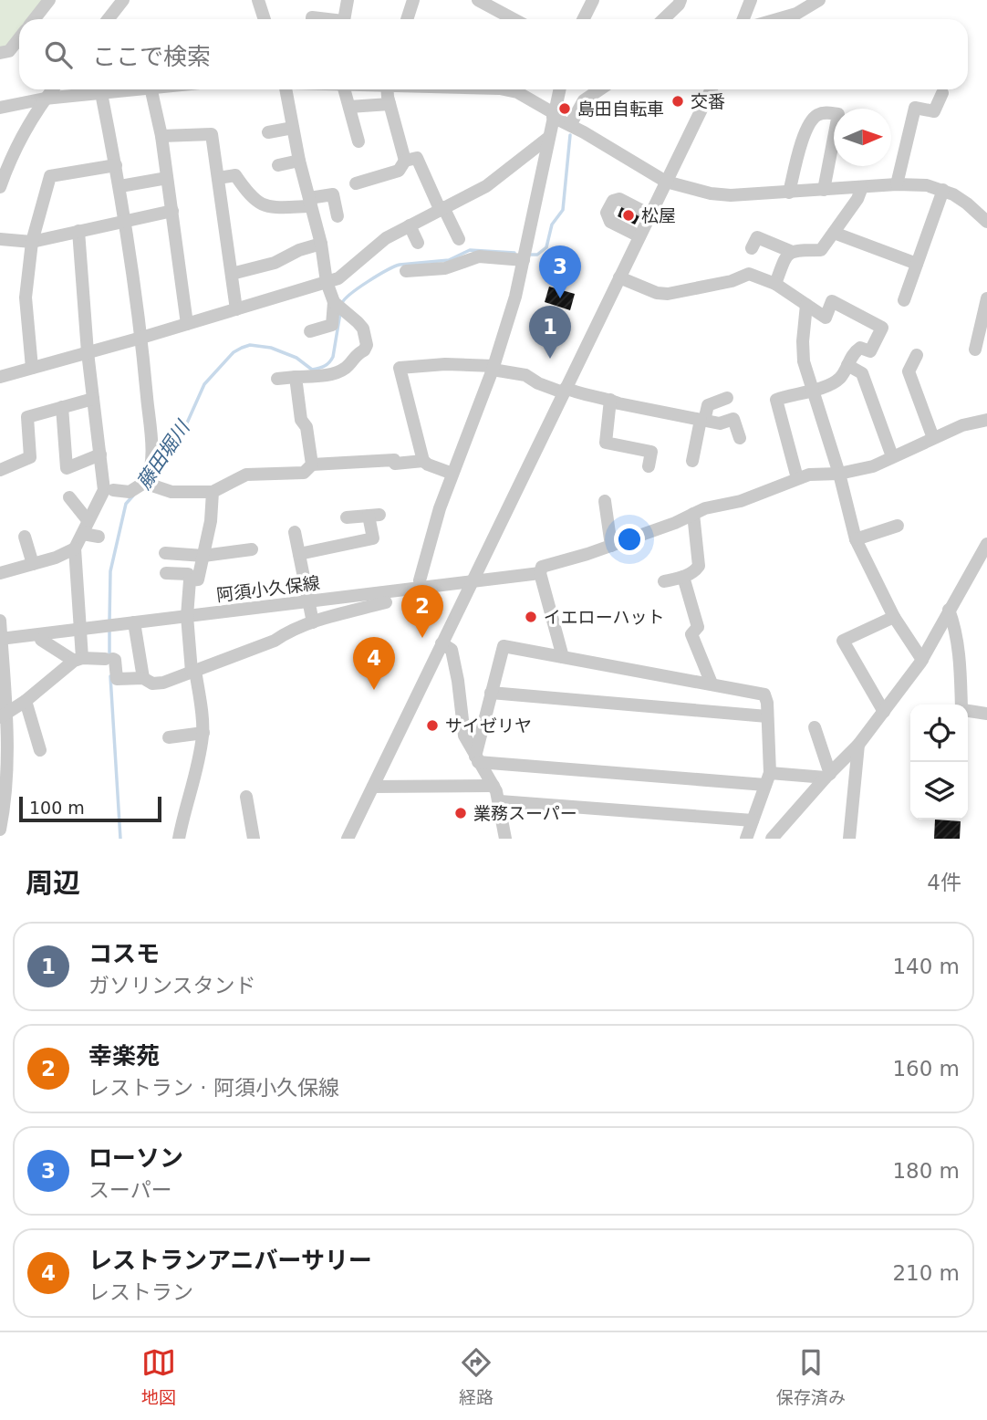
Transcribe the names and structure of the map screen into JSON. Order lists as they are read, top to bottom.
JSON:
{
  "streets": {
    "street": ["阿須小久保線"]
  },
  "water": ["藤田堀川"],
  "places": [
    "交番",
    "島田自転車",
    "松屋",
    "イエローハット",
    "サイゼリヤ",
    "業務スーパー"
  ],
  "scale_bar": "100 m",
  "north": "right",
  "page": {
    "search": "ここで検索",
    "pins": [
      "3",
      "1",
      "2",
      "4"
    ],
    "scale": "100 m",
    "heading": ["周辺", "4件"],
    "list": [
      {
        "mark": "1",
        "name": "コスモ",
        "note": "ガソリンスタンド",
        "value": "140 m"
      },
      {
        "mark": "2",
        "name": "幸楽苑",
        "note": "レストラン · 阿須小久保線",
        "value": "160 m"
      },
      {
        "mark": "3",
        "name": "ローソン",
        "note": "スーパー",
        "value": "180 m"
      },
      {
        "mark": "4",
        "name": "レストランアニバーサリー",
        "note": "レストラン",
        "value": "210 m"
      }
    ],
    "nav": ["地図", "経路", "保存済み"]
  }
}
